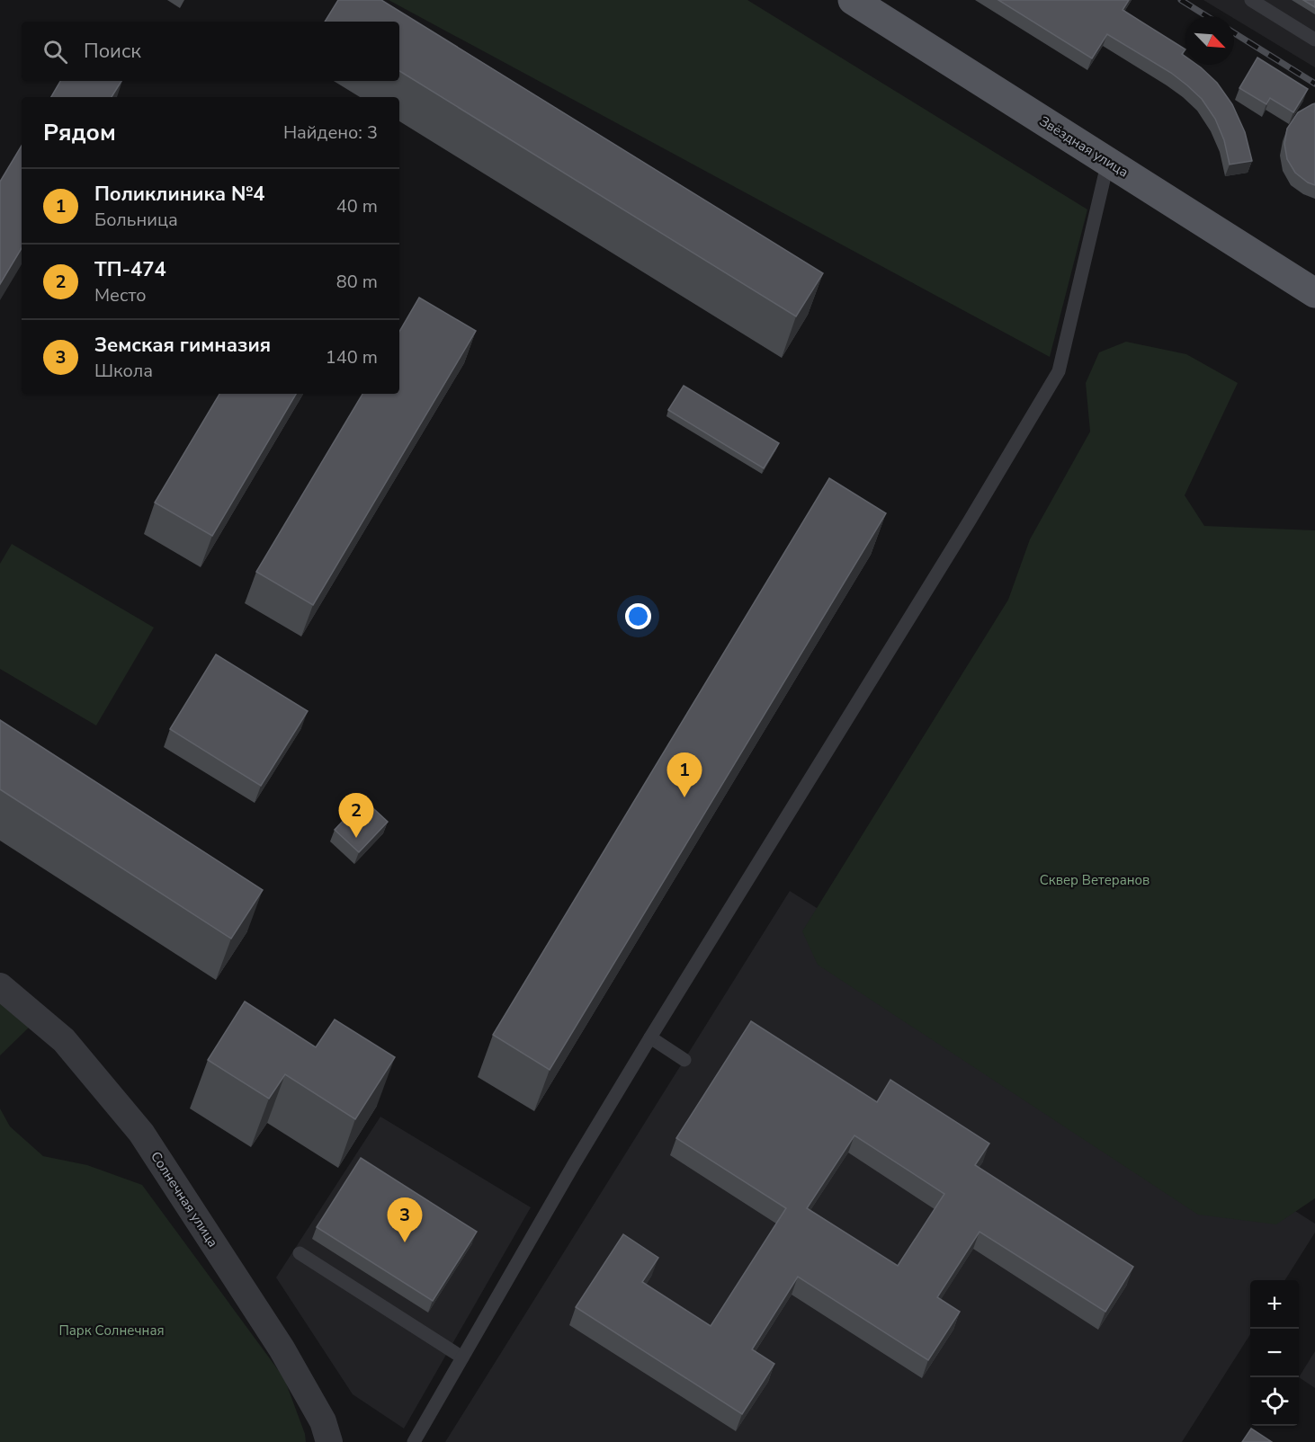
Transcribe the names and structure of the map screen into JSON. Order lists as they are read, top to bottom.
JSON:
{
  "streets": {
    "main road": ["Звёздная улица"],
    "street": ["Солнечная улица"]
  },
  "parks": ["Сквер Ветеранов", "Парк Солнечная"],
  "north": "bottom right",
  "page": {
    "search": "Поиск",
    "heading": ["Рядом", "Найдено: 3"],
    "list": [
      {
        "mark": "1",
        "name": "Поликлиника №4",
        "note": "Больница",
        "value": "40 m"
      },
      {
        "mark": "2",
        "name": "ТП-474",
        "note": "Место",
        "value": "80 m"
      },
      {
        "mark": "3",
        "name": "Земская гимназия",
        "note": "Школа",
        "value": "140 m"
      }
    ],
    "pins": ["1", "2", "3"],
    "map_buttons": ["+", "−"]
  }
}
